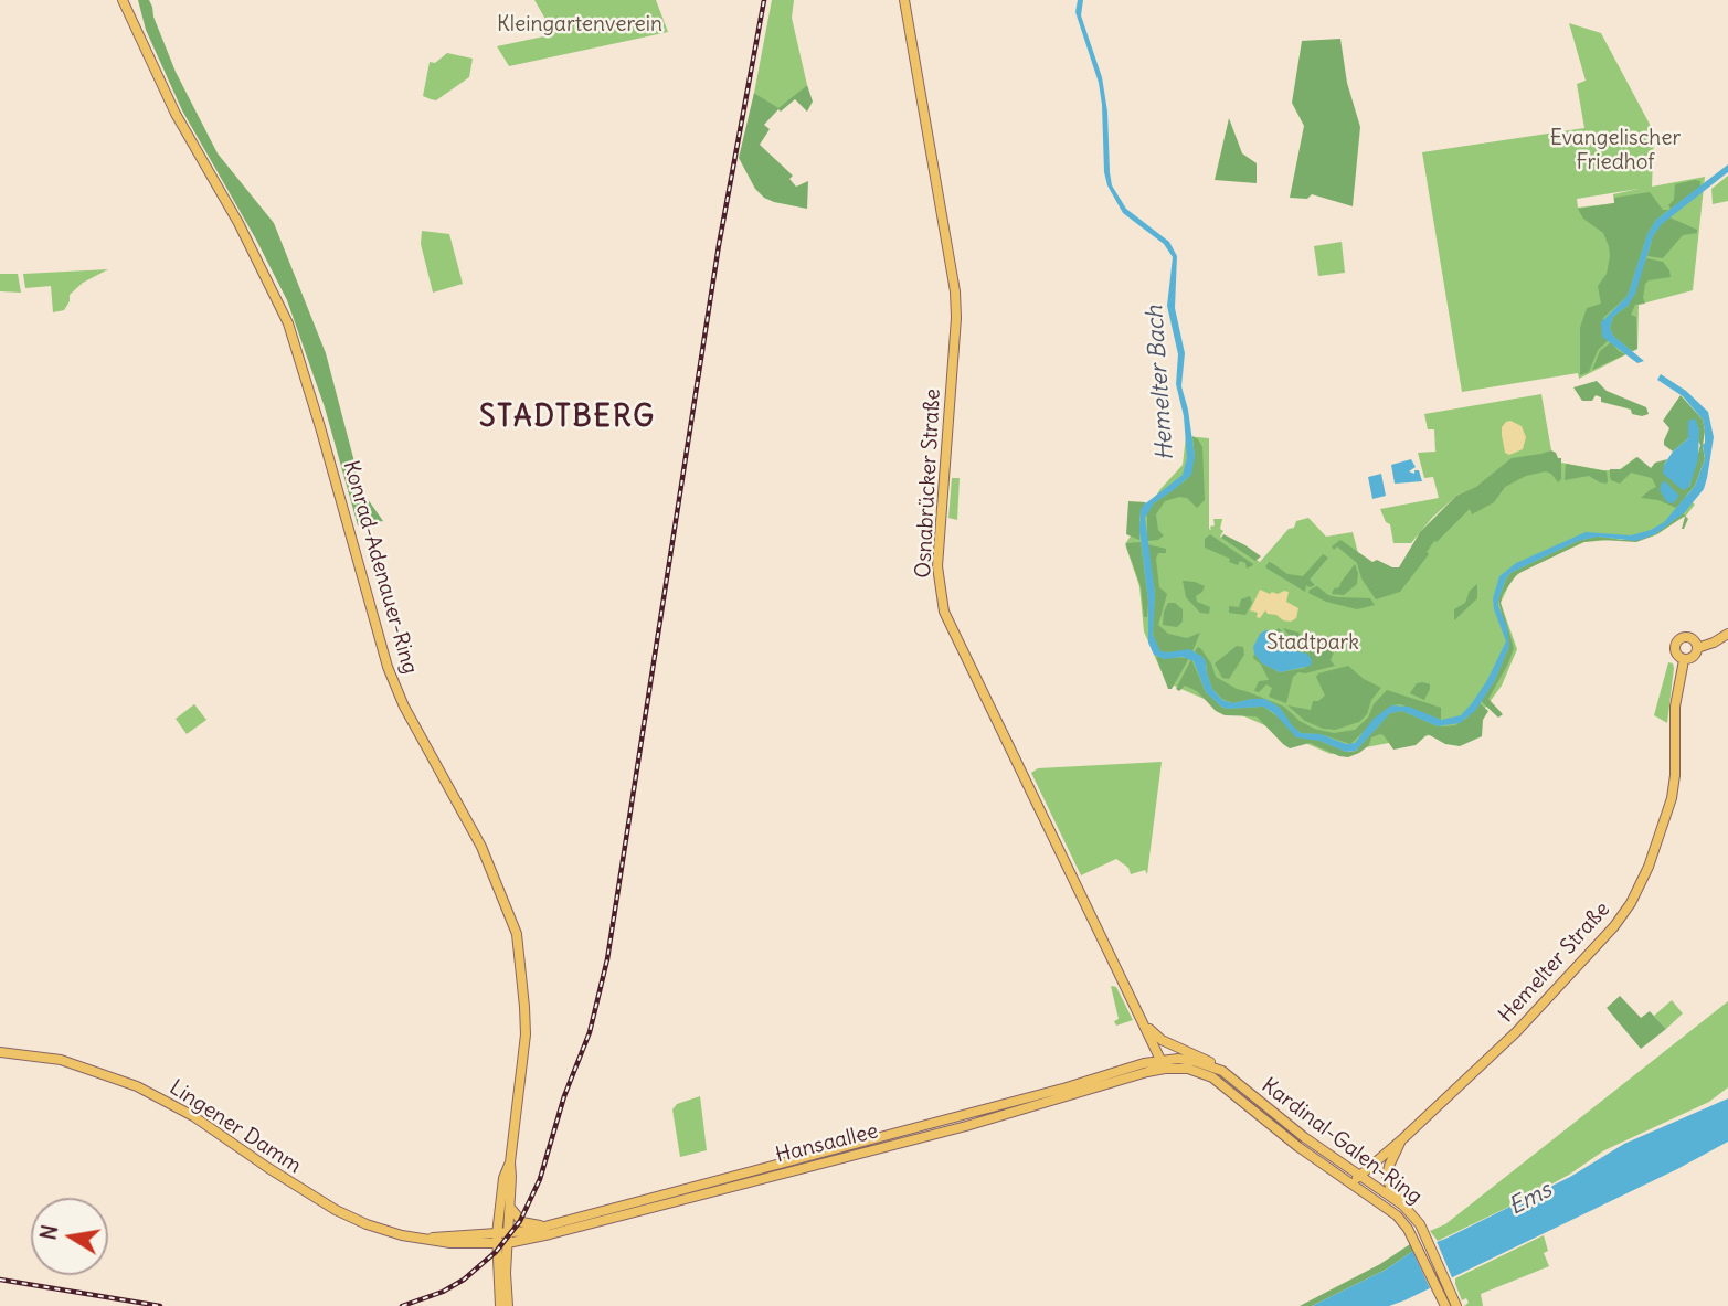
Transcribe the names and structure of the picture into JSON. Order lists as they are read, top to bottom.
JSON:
{
  "streets": {
    "main road": [
      "Osnabrücker Straße",
      "Konrad-Adenauer-Ring",
      "Hemelter Straße",
      "Lingener Damm",
      "Kardinal-Galen-Ring",
      "Hansaallee"
    ]
  },
  "crossings": [
    ["Osnabrücker Straße", "Kardinal-Galen-Ring"],
    ["Osnabrücker Straße", "Hansaallee"],
    ["Konrad-Adenauer-Ring", "Lingener Damm"],
    ["Konrad-Adenauer-Ring", "Hansaallee"],
    ["Hemelter Straße", "Kardinal-Galen-Ring"],
    ["Lingener Damm", "Hansaallee"],
    ["Kardinal-Galen-Ring", "Hansaallee"]
  ],
  "districts": ["STADTBERG"],
  "water": ["Hemelter Bach", "Ems"],
  "parks": ["Kleingartenverein", "Evangelischer Friedhof", "Stadtpark"],
  "north": "left"
}
